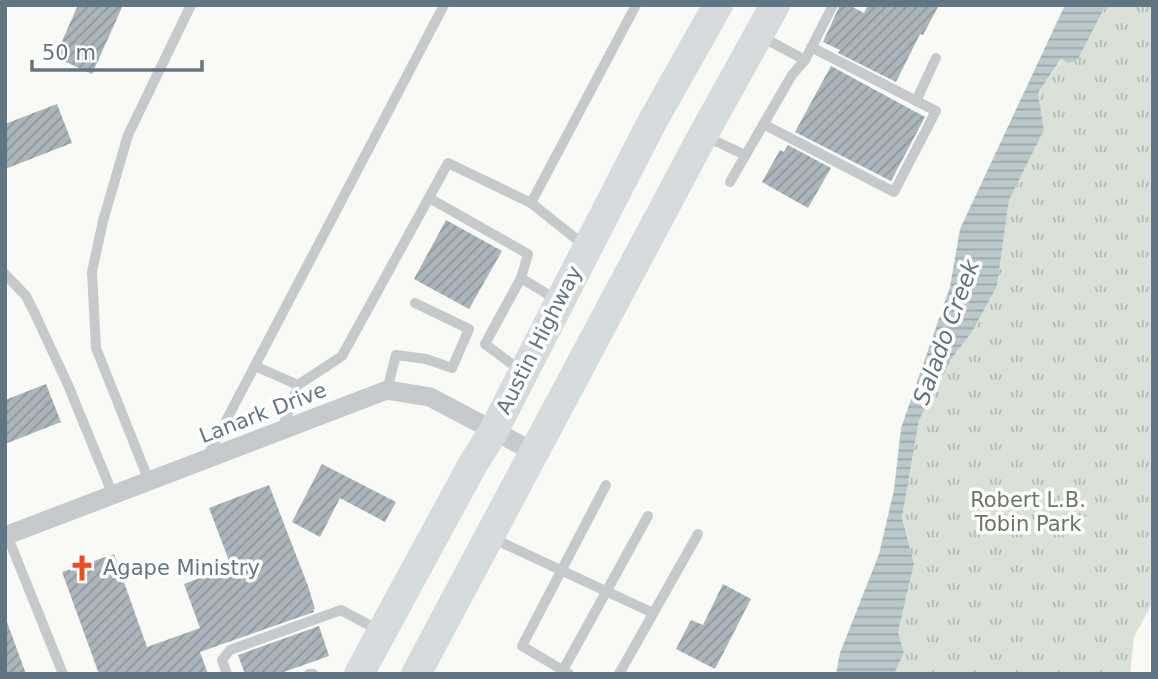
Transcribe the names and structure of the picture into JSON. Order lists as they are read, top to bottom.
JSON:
{
  "streets": {
    "main road": ["Austin Highway"],
    "street": ["Lanark Drive"]
  },
  "crossings": [
    ["Austin Highway", "Lanark Drive"]
  ],
  "water": ["Salado Creek"],
  "parks": ["Robert L.B. Tobin Park"],
  "places": {
    "church": ["Agape Ministry"]
  },
  "scale_bar": "50 m"
}
